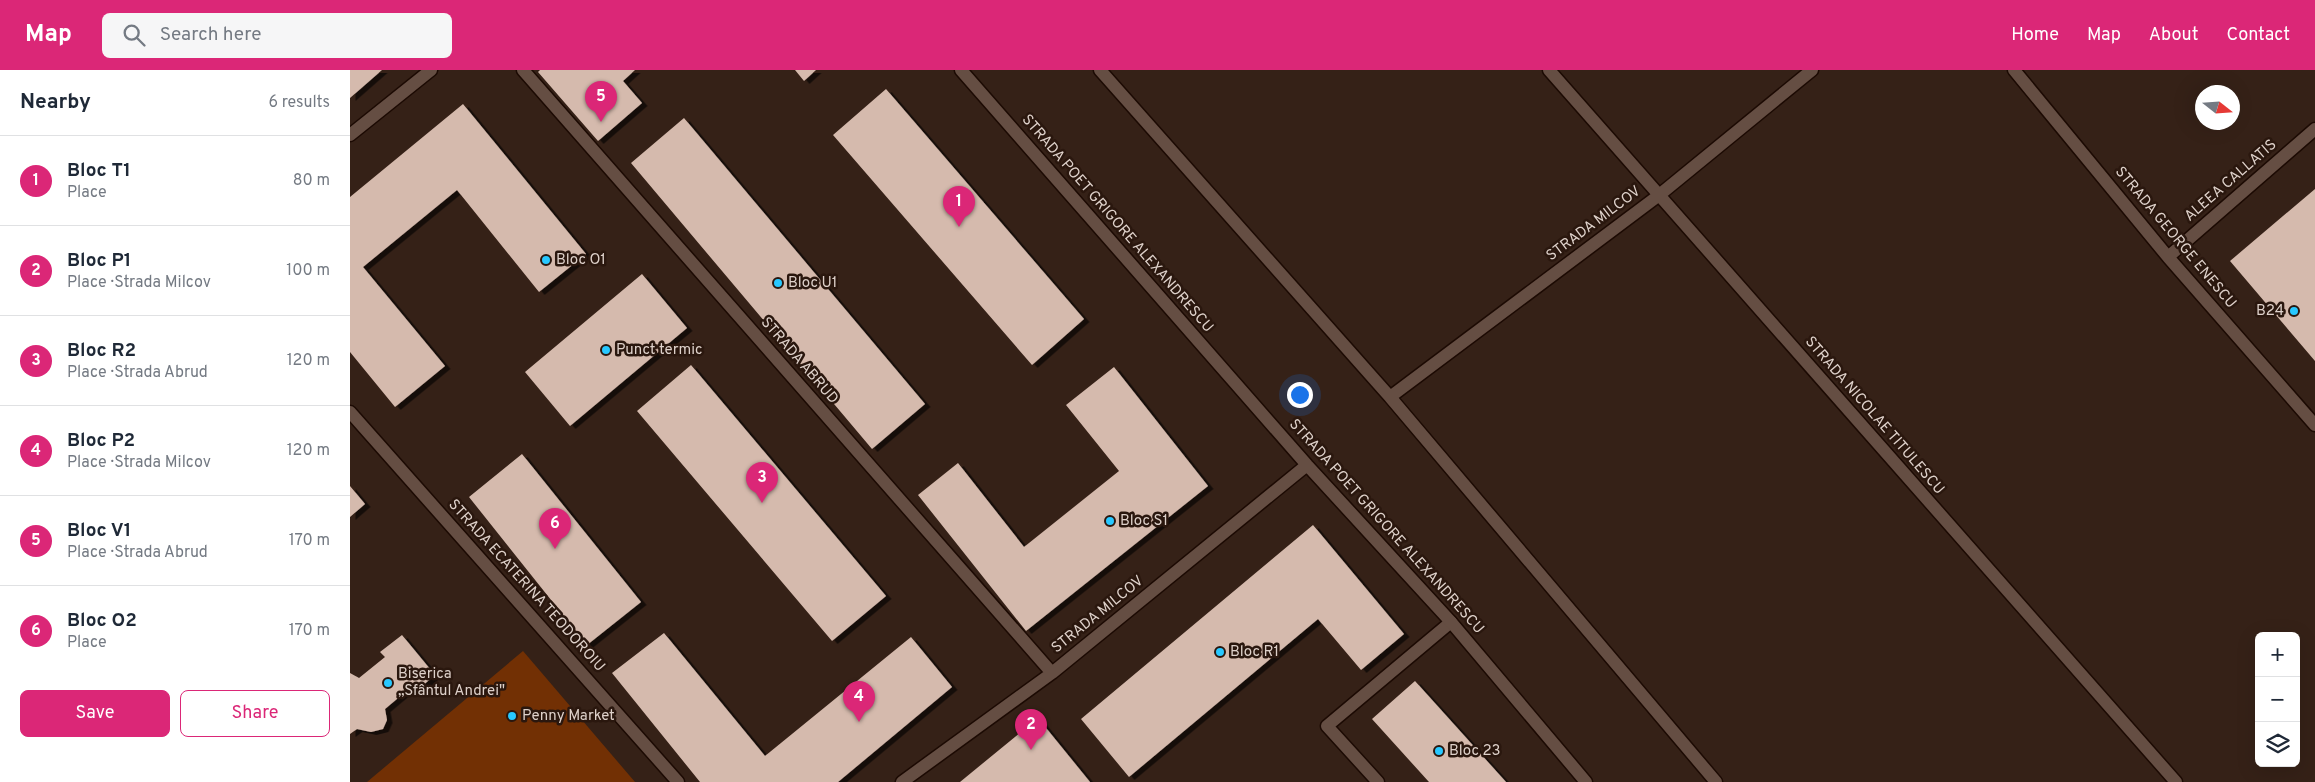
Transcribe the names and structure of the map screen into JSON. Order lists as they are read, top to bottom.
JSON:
{
  "streets": {
    "street": [
      "ALEEA CALLATIS",
      "STRADA POET GRIGORE ALEXANDRESCU",
      "STRADA MILCOV",
      "STRADA GEORGE ENESCU",
      "STRADA ABRUD",
      "STRADA NICOLAE TITULESCU",
      "STRADA ECATERINA TEODOROIU"
    ]
  },
  "crossings": [
    ["ALEEA CALLATIS", "STRADA GEORGE ENESCU"],
    ["STRADA POET GRIGORE ALEXANDRESCU", "STRADA MILCOV"],
    ["STRADA MILCOV", "STRADA ABRUD"],
    ["STRADA MILCOV", "STRADA NICOLAE TITULESCU"]
  ],
  "places": [
    "Bloc O1",
    "Bloc U1",
    "B24",
    "Punct termic",
    "Bloc S1",
    "Bloc R1",
    "Biserica „Sfântul Andrei\"",
    "Penny Market",
    "Bloc 23"
  ],
  "north": "right",
  "page": {
    "header": "Map",
    "search": "Search here",
    "nav": [
      "Home",
      "Map",
      "About",
      "Contact"
    ],
    "heading": ["Nearby", "6 results"],
    "pins": [
      "5",
      "1",
      "3",
      "6",
      "4",
      "2"
    ],
    "list": [
      {
        "mark": "1",
        "name": "Bloc T1",
        "note": "Place",
        "value": "80 m"
      },
      {
        "mark": "2",
        "name": "Bloc P1",
        "note": "Place · Strada Milcov",
        "value": "100 m"
      },
      {
        "mark": "3",
        "name": "Bloc R2",
        "note": "Place · Strada Abrud",
        "value": "120 m"
      },
      {
        "mark": "4",
        "name": "Bloc P2",
        "note": "Place · Strada Milcov",
        "value": "120 m"
      },
      {
        "mark": "5",
        "name": "Bloc V1",
        "note": "Place · Strada Abrud",
        "value": "170 m"
      },
      {
        "mark": "6",
        "name": "Bloc O2",
        "note": "Place",
        "value": "170 m"
      }
    ],
    "map_buttons": ["+", "−"],
    "buttons": ["Save", "Share"]
  }
}
